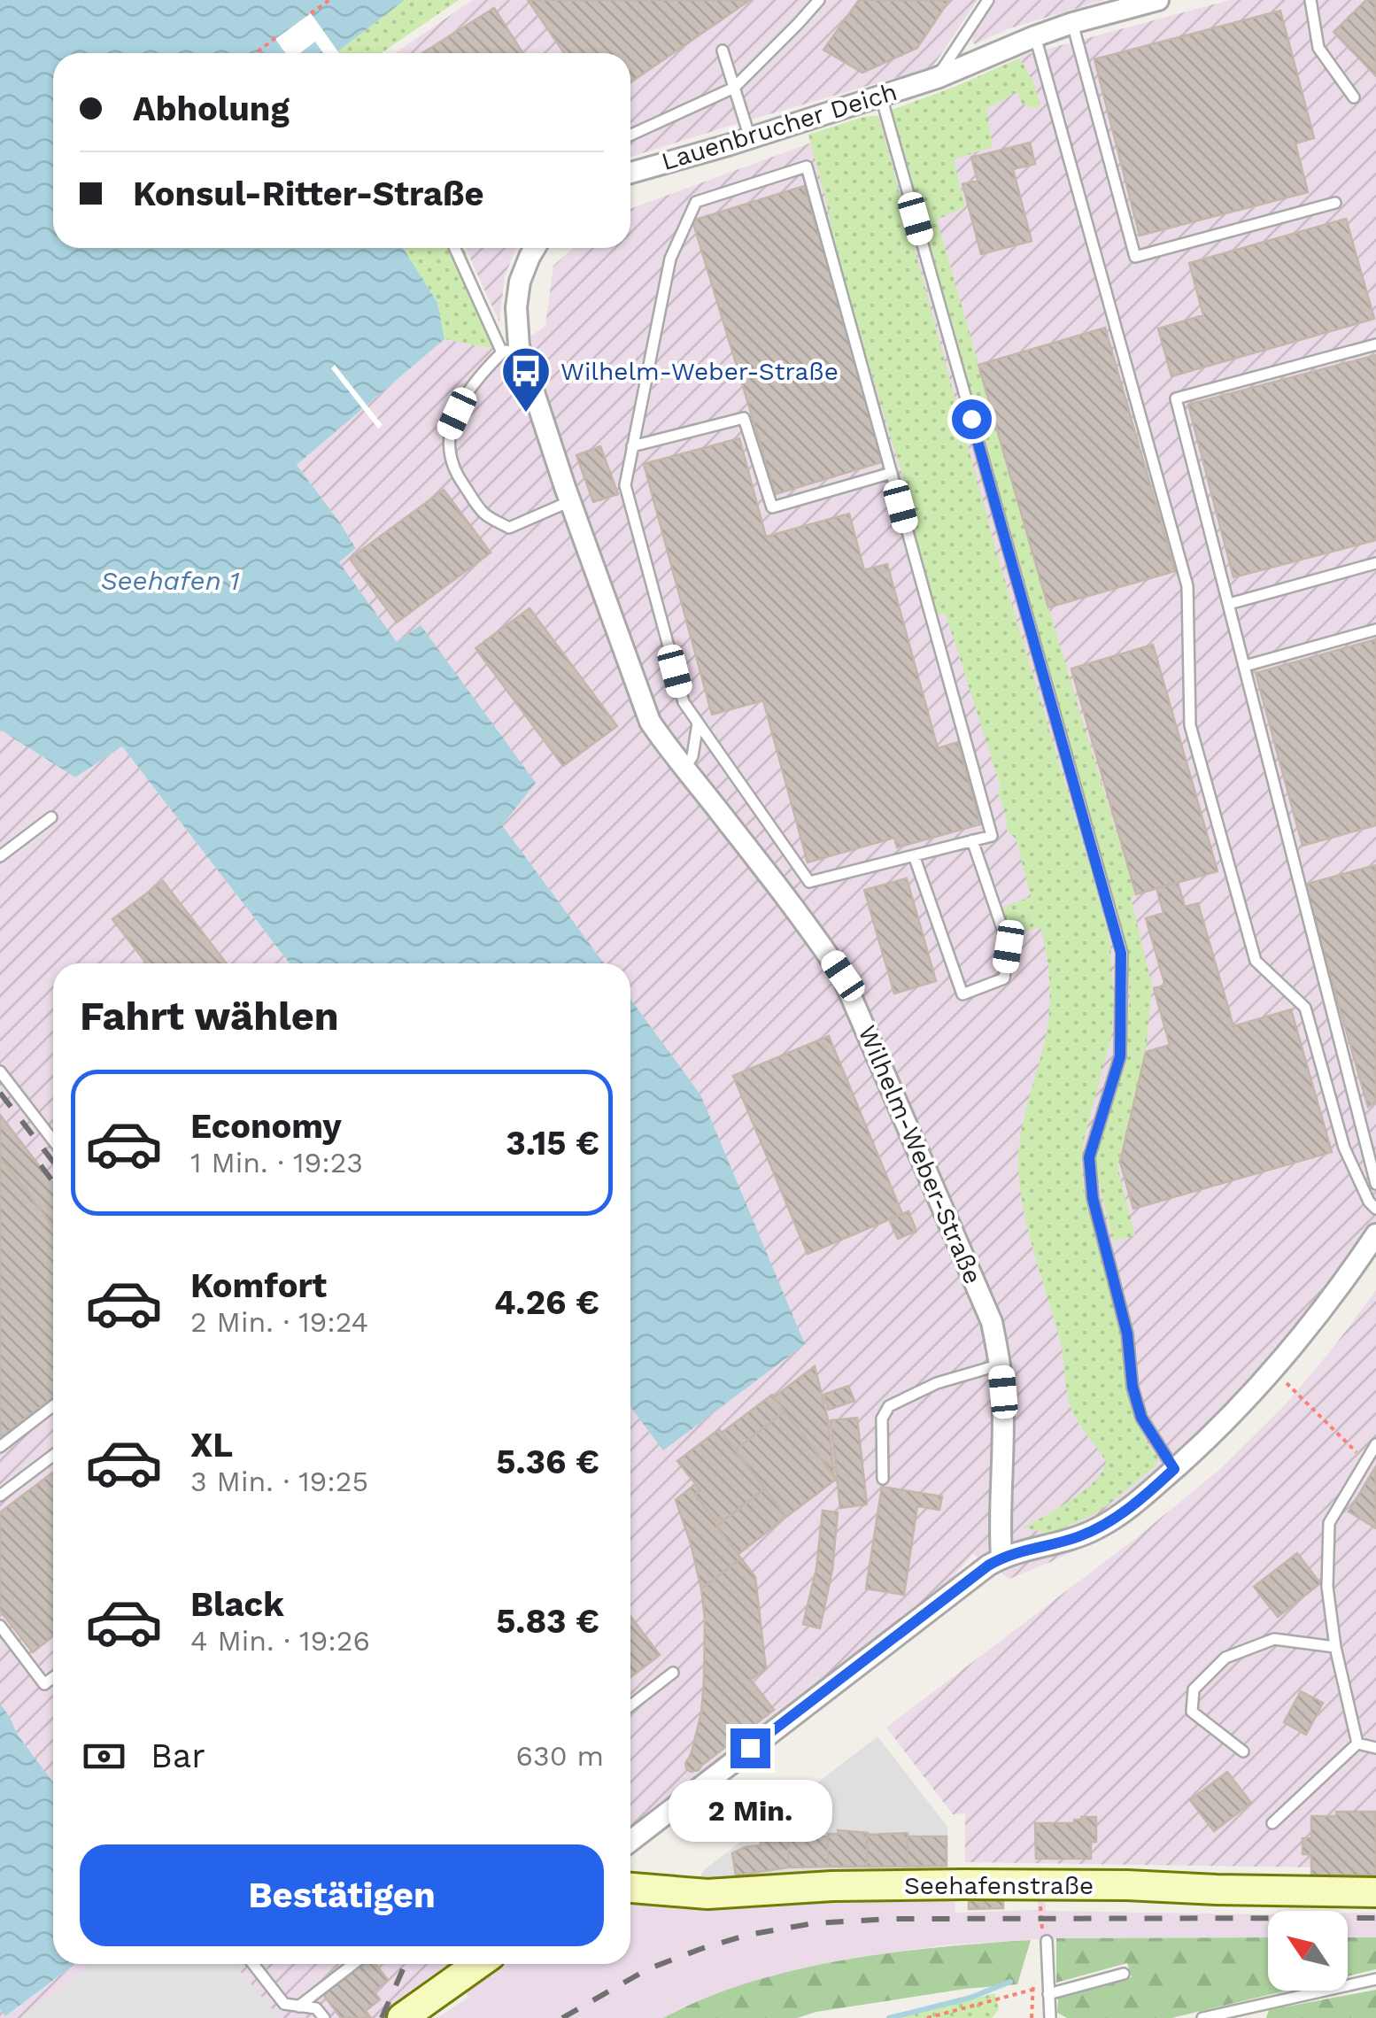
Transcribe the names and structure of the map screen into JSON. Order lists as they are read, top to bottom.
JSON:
{
  "streets": {
    "main road": ["Seehafenstraße"],
    "street": ["Lauenbrucher Deich", "Wilhelm-Weber-Straße"]
  },
  "water": ["Seehafen 1"],
  "places": {
    "bus stop": ["Wilhelm-Weber-Straße"]
  },
  "north": "top left",
  "page": {
    "banner": ["Abholung", "Konsul-Ritter-Straße"],
    "heading": "Fahrt wählen",
    "list": [
      {
        "name": "Economy",
        "note": "1 Min. · 19:23",
        "value": "3.15 €"
      },
      {
        "name": "Komfort",
        "note": "2 Min. · 19:24",
        "value": "4.26 €"
      },
      {
        "name": "XL",
        "note": "3 Min. · 19:25",
        "value": "5.36 €"
      },
      {
        "name": "Black",
        "note": "4 Min. · 19:26",
        "value": "5.83 €"
      }
    ],
    "pay": ["Bar", "630 m"],
    "bubble": "2 Min.",
    "buttons": "Bestätigen"
  }
}
